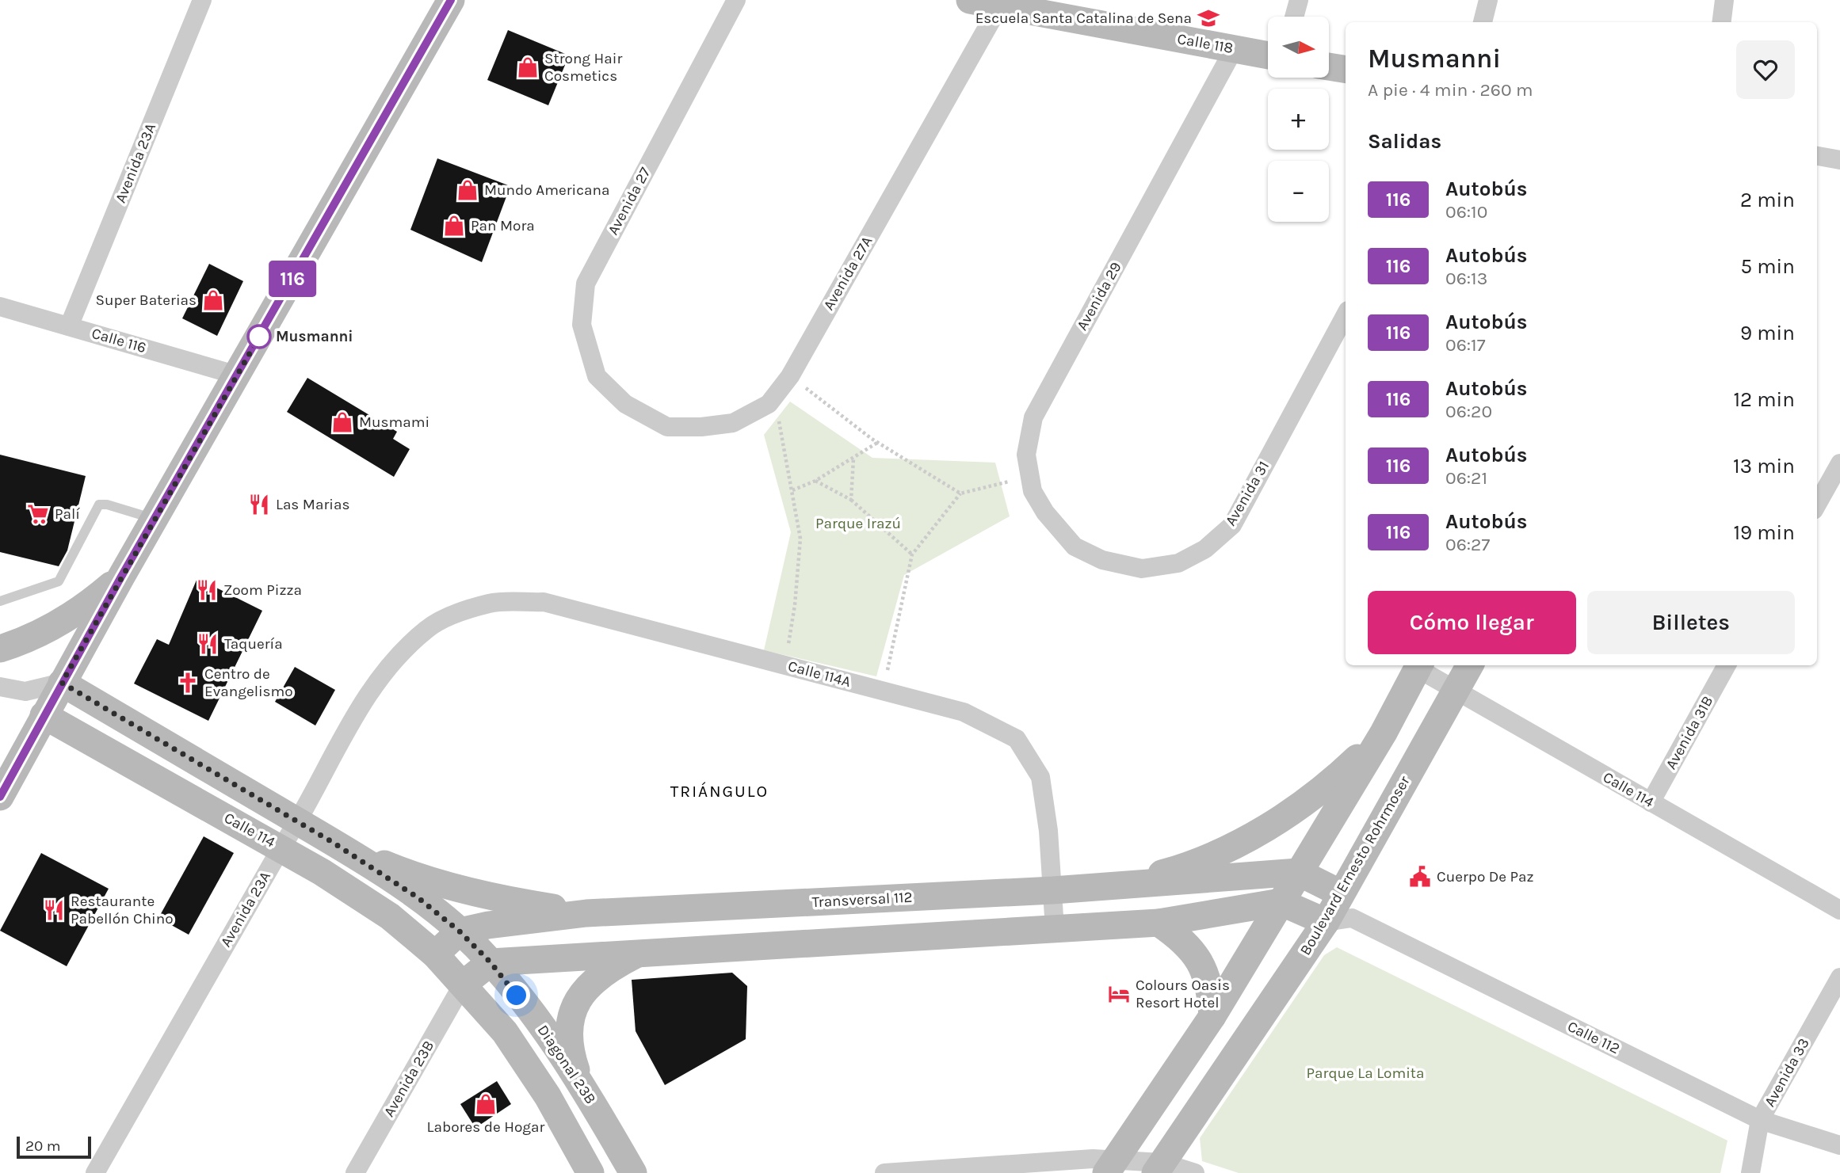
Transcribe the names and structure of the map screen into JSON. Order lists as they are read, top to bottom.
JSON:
{
  "streets": {
    "street": [
      "Calle 118",
      "Avenida 23A",
      "Avenida 27",
      "Avenida 27A",
      "Avenida 29",
      "Calle 116",
      "Avenida 31",
      "Calle 114A",
      "Avenida 31B",
      "Calle 114",
      "Boulevard Ernesto Rohrmoser",
      "Transversal 112",
      "Calle 112",
      "Diagonal 23B",
      "Avenida 33",
      "Avenida 23B"
    ]
  },
  "crossings": [
    ["Calle 118", "Avenida 27A"],
    ["Calle 118", "Avenida 29"],
    ["Avenida 23A", "Calle 116"],
    ["Avenida 23A", "Calle 114A"],
    ["Avenida 23A", "Calle 114"],
    ["Avenida 27", "Avenida 27A"],
    ["Avenida 29", "Avenida 31"],
    ["Calle 114A", "Transversal 112"],
    ["Avenida 31B", "Calle 114"],
    ["Calle 114", "Boulevard Ernesto Rohrmoser"],
    ["Calle 114", "Transversal 112"],
    ["Calle 114", "Diagonal 23B"],
    ["Calle 114", "Avenida 23B"],
    ["Boulevard Ernesto Rohrmoser", "Calle 112"],
    ["Transversal 112", "Calle 112"],
    ["Calle 112", "Avenida 33"]
  ],
  "districts": ["TRIÁNGULO"],
  "parks": ["Parque Irazú", "Parque La Lomita"],
  "places": {
    "school or university": ["Escuela Santa Catalina de Sena"],
    "shop": [
      "Strong Hair Cosmetics",
      "Mundo Americana",
      "Pan Mora",
      "Super Baterias",
      "Musmami",
      "Labores de Hogar"
    ],
    "other": ["Musmanni"],
    "restaurant": [
      "Las Marias",
      "Zoom Pizza",
      "Taquería",
      "Restaurante Pabellón Chino"
    ],
    "supermarket": ["Palí"],
    "church": ["Centro de Evangelismo"],
    "public building": ["Cuerpo De Paz"],
    "hotel": ["Colours Oasis Resort Hotel"]
  },
  "lines": ["bus line 116"],
  "scale_bar": "20 m",
  "north": "right",
  "page": {
    "on_map": "116",
    "map_buttons": ["+", "−"],
    "heading": [
      ["Musmanni", "A pie · 4 min · 260 m"],
      "Salidas"
    ],
    "list": [
      {
        "mark": "116",
        "name": "Autobús",
        "note": "06:10",
        "value": "2 min"
      },
      {
        "mark": "116",
        "name": "Autobús",
        "note": "06:13",
        "value": "5 min"
      },
      {
        "mark": "116",
        "name": "Autobús",
        "note": "06:17",
        "value": "9 min"
      },
      {
        "mark": "116",
        "name": "Autobús",
        "note": "06:20",
        "value": "12 min"
      },
      {
        "mark": "116",
        "name": "Autobús",
        "note": "06:21",
        "value": "13 min"
      },
      {
        "mark": "116",
        "name": "Autobús",
        "note": "06:27",
        "value": "19 min"
      }
    ],
    "buttons": ["Cómo llegar", "Billetes"],
    "scale": "20 m"
  }
}
